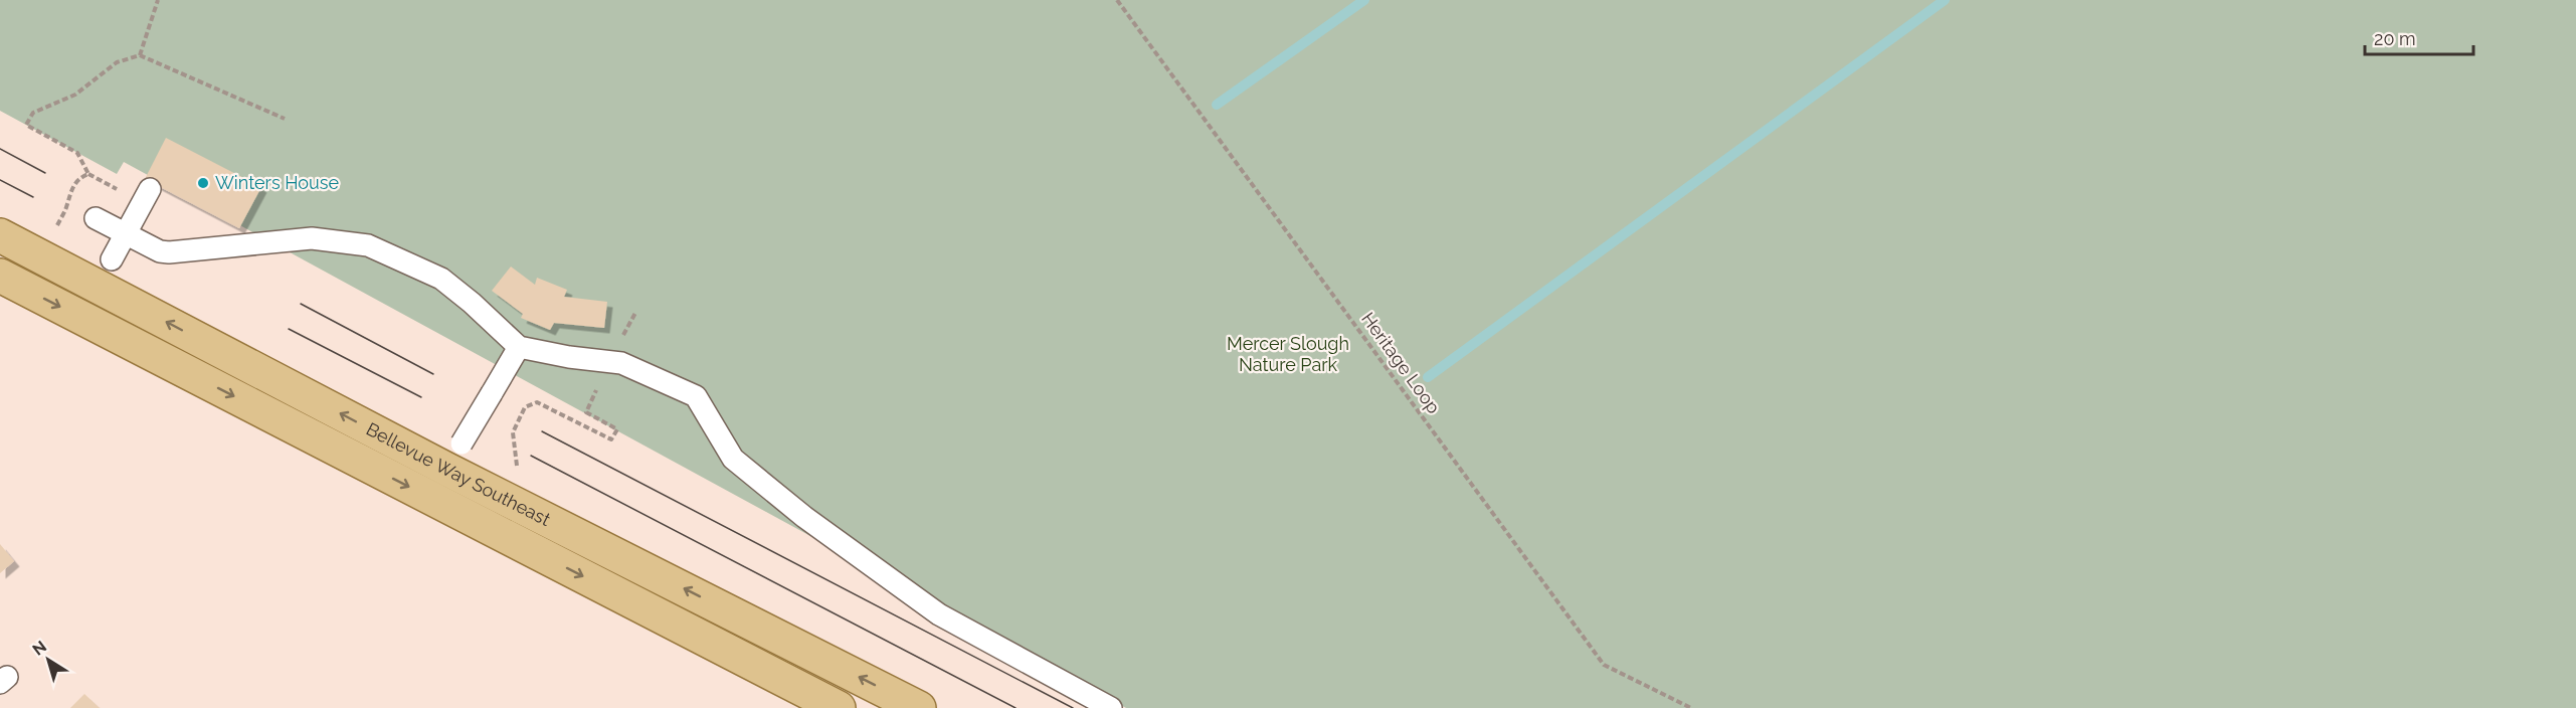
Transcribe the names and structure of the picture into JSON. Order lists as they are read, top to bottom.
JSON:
{
  "streets": {
    "main road": ["Bellevue Way Southeast"],
    "path": ["Heritage Loop"]
  },
  "parks": ["Mercer Slough Nature Park"],
  "places": ["Winters House"],
  "scale_bar": "20 m",
  "north": "top left"
}
